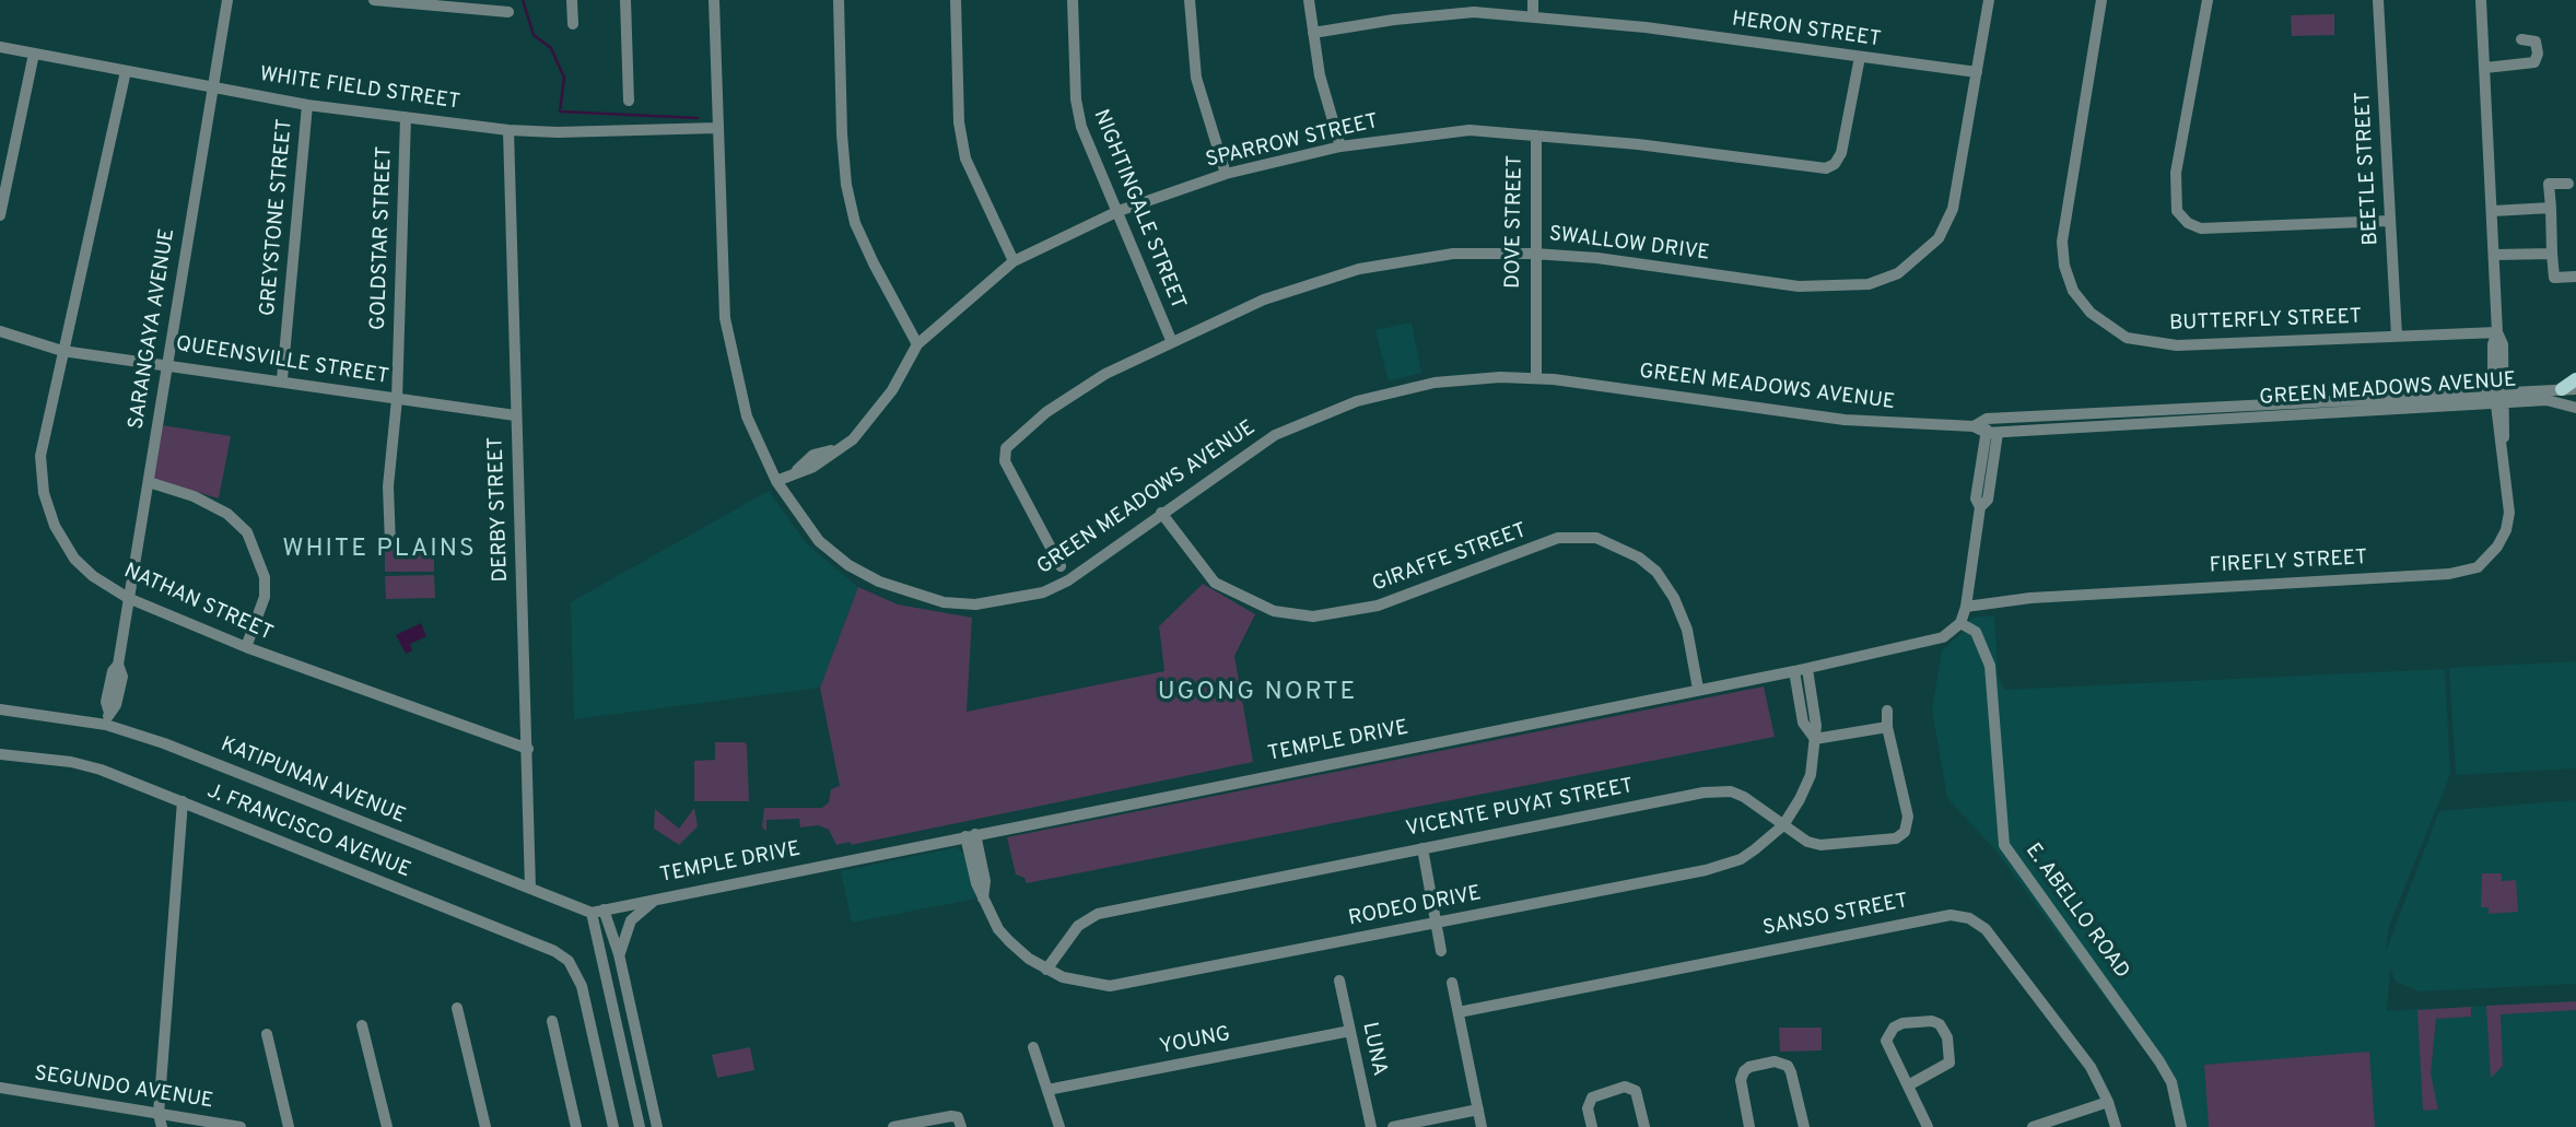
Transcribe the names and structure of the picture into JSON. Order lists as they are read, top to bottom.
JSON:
{
  "streets": {
    "street": [
      "HERON STREET",
      "WHITE FIELD STREET",
      "SPARROW STREET",
      "BEETLE STREET",
      "NIGHTINGALE STREET",
      "GREYSTONE STREET",
      "DOVE STREET",
      "GOLDSTAR STREET",
      "SWALLOW DRIVE",
      "BUTTERFLY STREET",
      "SARANGAYA AVENUE",
      "QUEENSVILLE STREET",
      "GREEN MEADOWS AVENUE",
      "DERBY STREET",
      "GIRAFFE STREET",
      "FIREFLY STREET",
      "NATHAN STREET",
      "TEMPLE DRIVE",
      "KATIPUNAN AVENUE",
      "VICENTE PUYAT STREET",
      "J. FRANCISCO AVENUE",
      "RODEO DRIVE",
      "E. ABELLO ROAD",
      "SANSO STREET",
      "YOUNG",
      "LUNA",
      "SEGUNDO AVENUE"
    ]
  },
  "crossings": [
    ["HERON STREET", "SPARROW STREET"],
    ["HERON STREET", "SWALLOW DRIVE"],
    ["WHITE FIELD STREET", "GREYSTONE STREET"],
    ["WHITE FIELD STREET", "GOLDSTAR STREET"],
    ["WHITE FIELD STREET", "SARANGAYA AVENUE"],
    ["WHITE FIELD STREET", "GREEN MEADOWS AVENUE"],
    ["WHITE FIELD STREET", "DERBY STREET"],
    ["WHITE FIELD STREET", "NATHAN STREET"],
    ["SPARROW STREET", "NIGHTINGALE STREET"],
    ["SPARROW STREET", "DOVE STREET"],
    ["SPARROW STREET", "GREEN MEADOWS AVENUE"],
    ["BEETLE STREET", "BUTTERFLY STREET"],
    ["NIGHTINGALE STREET", "SWALLOW DRIVE"],
    ["GREYSTONE STREET", "QUEENSVILLE STREET"],
    ["DOVE STREET", "SWALLOW DRIVE"],
    ["DOVE STREET", "GREEN MEADOWS AVENUE"],
    ["GOLDSTAR STREET", "QUEENSVILLE STREET"],
    ["BUTTERFLY STREET", "FIREFLY STREET"],
    ["SARANGAYA AVENUE", "QUEENSVILLE STREET"],
    ["SARANGAYA AVENUE", "NATHAN STREET"],
    ["SARANGAYA AVENUE", "KATIPUNAN AVENUE"],
    ["QUEENSVILLE STREET", "DERBY STREET"],
    ["QUEENSVILLE STREET", "NATHAN STREET"],
    ["GREEN MEADOWS AVENUE", "GIRAFFE STREET"],
    ["GREEN MEADOWS AVENUE", "FIREFLY STREET"],
    ["DERBY STREET", "NATHAN STREET"],
    ["DERBY STREET", "KATIPUNAN AVENUE"],
    ["GIRAFFE STREET", "TEMPLE DRIVE"],
    ["TEMPLE DRIVE", "KATIPUNAN AVENUE"],
    ["TEMPLE DRIVE", "RODEO DRIVE"],
    ["TEMPLE DRIVE", "E. ABELLO ROAD"],
    ["VICENTE PUYAT STREET", "RODEO DRIVE"],
    ["YOUNG", "LUNA"]
  ],
  "districts": ["WHITE PLAINS", "UGONG NORTE"]
}
